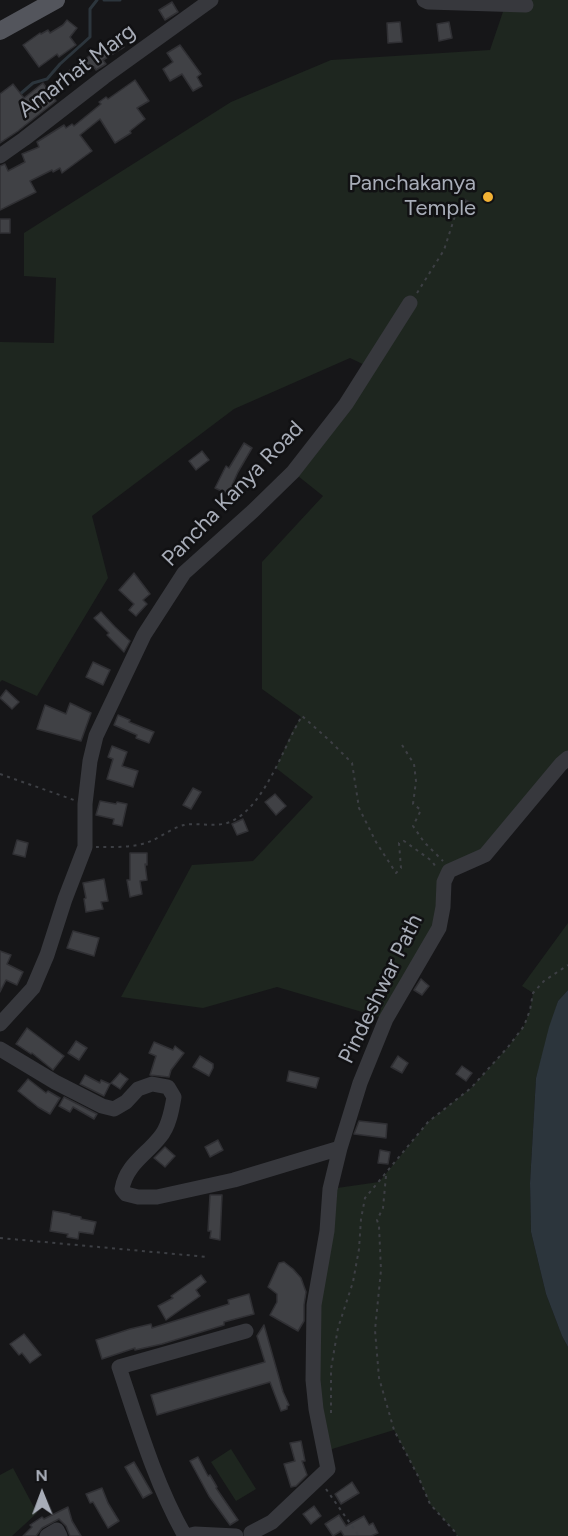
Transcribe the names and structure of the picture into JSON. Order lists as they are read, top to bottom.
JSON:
{
  "streets": {
    "street": ["Amarhat Marg", "Pancha Kanya Road", "Pindeshwar Path"]
  },
  "places": ["Panchakanya Temple"],
  "north": "top"
}
